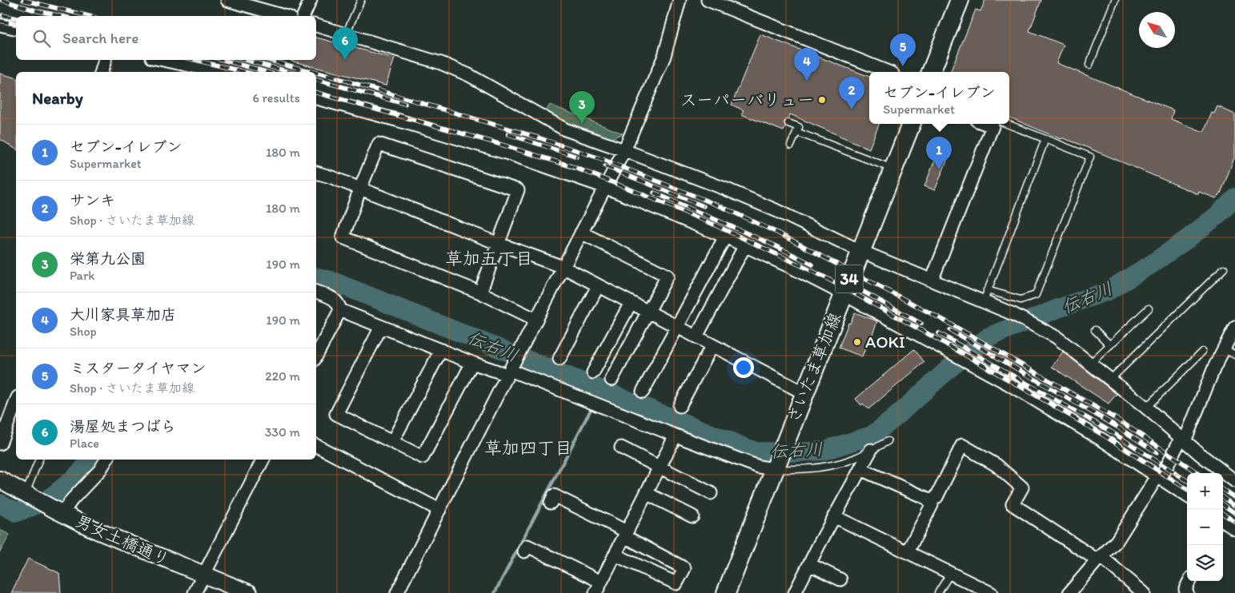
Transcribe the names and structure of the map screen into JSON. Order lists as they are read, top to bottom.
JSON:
{
  "streets": {
    "main road": ["34", "さいたま草加線"],
    "street": ["男女土橋通り"]
  },
  "districts": ["草加五丁目", "草加四丁目"],
  "water": ["伝右川"],
  "places": ["スーパーバリュー", "AOKI"],
  "north": "top left",
  "page": {
    "search": "Search here",
    "pins": [
      "6",
      "5",
      "4",
      "2",
      "3",
      "1"
    ],
    "popup": ["セブン-イレブン", "Supermarket"],
    "heading": ["Nearby", "6 results"],
    "list": [
      {
        "mark": "1",
        "name": "セブン-イレブン",
        "note": "Supermarket",
        "value": "180 m"
      },
      {
        "mark": "2",
        "name": "サンキ",
        "note": "Shop · さいたま草加線",
        "value": "180 m"
      },
      {
        "mark": "3",
        "name": "栄第九公園",
        "note": "Park",
        "value": "190 m"
      },
      {
        "mark": "4",
        "name": "大川家具草加店",
        "note": "Shop",
        "value": "190 m"
      },
      {
        "mark": "5",
        "name": "ミスタータイヤマン",
        "note": "Shop · さいたま草加線",
        "value": "220 m"
      },
      {
        "mark": "6",
        "name": "湯屋処まつばら",
        "note": "Place",
        "value": "330 m"
      }
    ],
    "map_buttons": ["+", "−"]
  }
}
